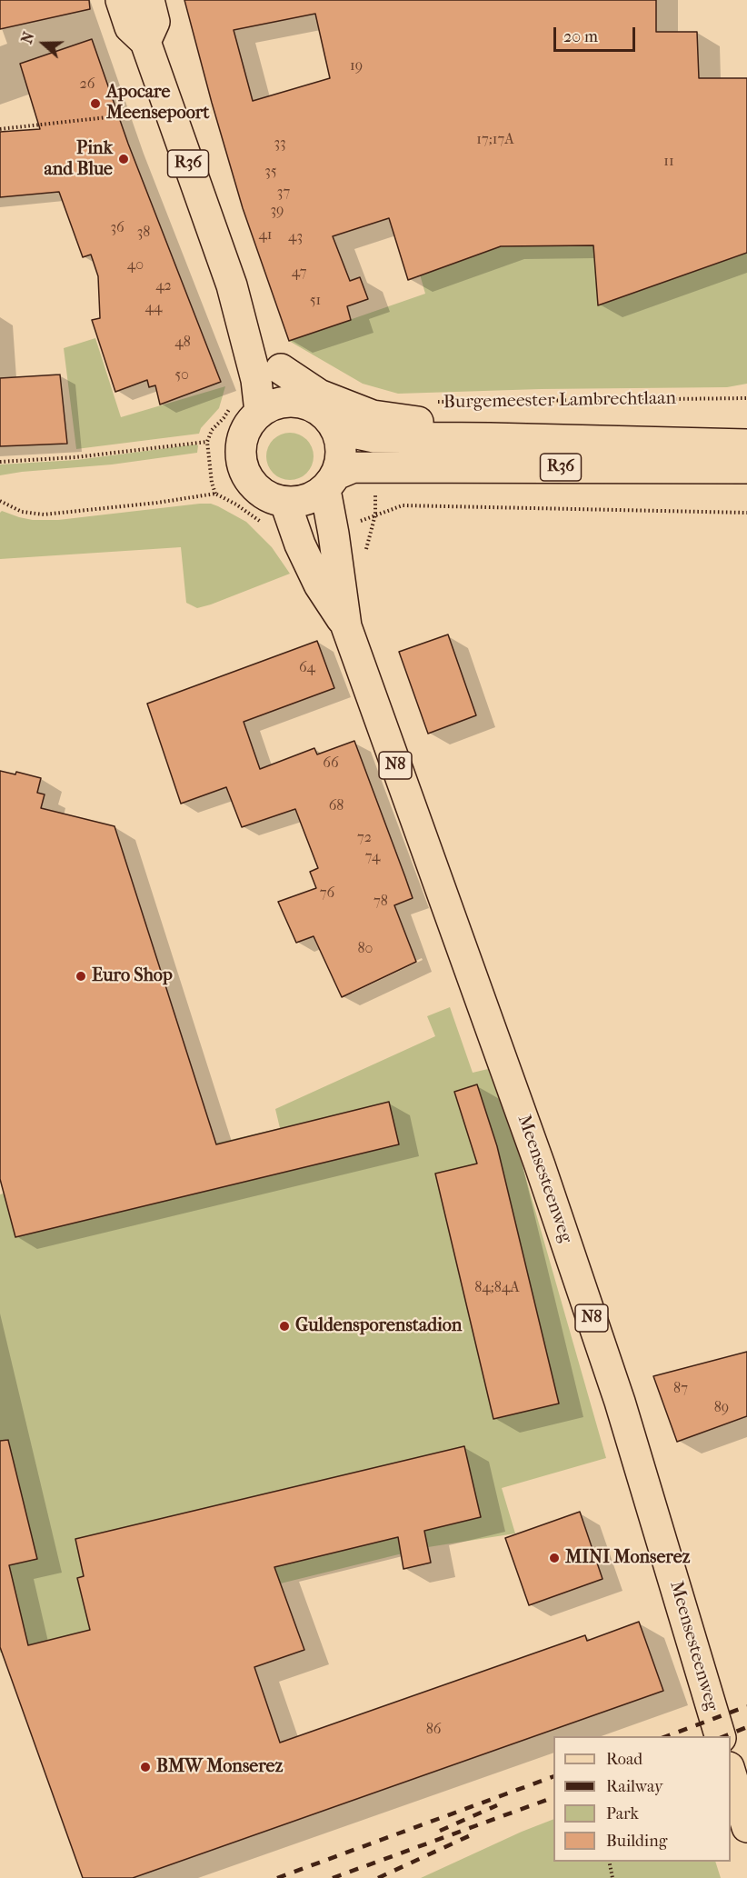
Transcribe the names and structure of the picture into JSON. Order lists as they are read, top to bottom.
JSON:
{
  "streets": {
    "main road": [
      "R36",
      "Burgemeester Lambrechtlaan",
      "N8",
      "Meensesteenweg"
    ]
  },
  "crossings": [
    ["R36", "Burgemeester Lambrechtlaan"],
    ["R36", "Meensesteenweg"],
    ["Burgemeester Lambrechtlaan", "Meensesteenweg"]
  ],
  "places": [
    "Apocare Meensepoort",
    "Pink and Blue",
    "Euro Shop",
    "Guldensporenstadion",
    "MINI Monserez",
    "BMW Monserez"
  ],
  "house_numbers": [
    "19",
    "26",
    "17;17A",
    "33",
    "11",
    "35",
    "37",
    "39",
    "36",
    "38",
    "41",
    "43",
    "40",
    "47",
    "42",
    "51",
    "44",
    "48",
    "50",
    "64",
    "66",
    "68",
    "72",
    "74",
    "76",
    "78",
    "80",
    "84;84A",
    "87",
    "89",
    "86"
  ],
  "legend": [
    "Road",
    "Railway",
    "Park",
    "Building"
  ],
  "scale_bar": "20 m",
  "north": "left"
}
